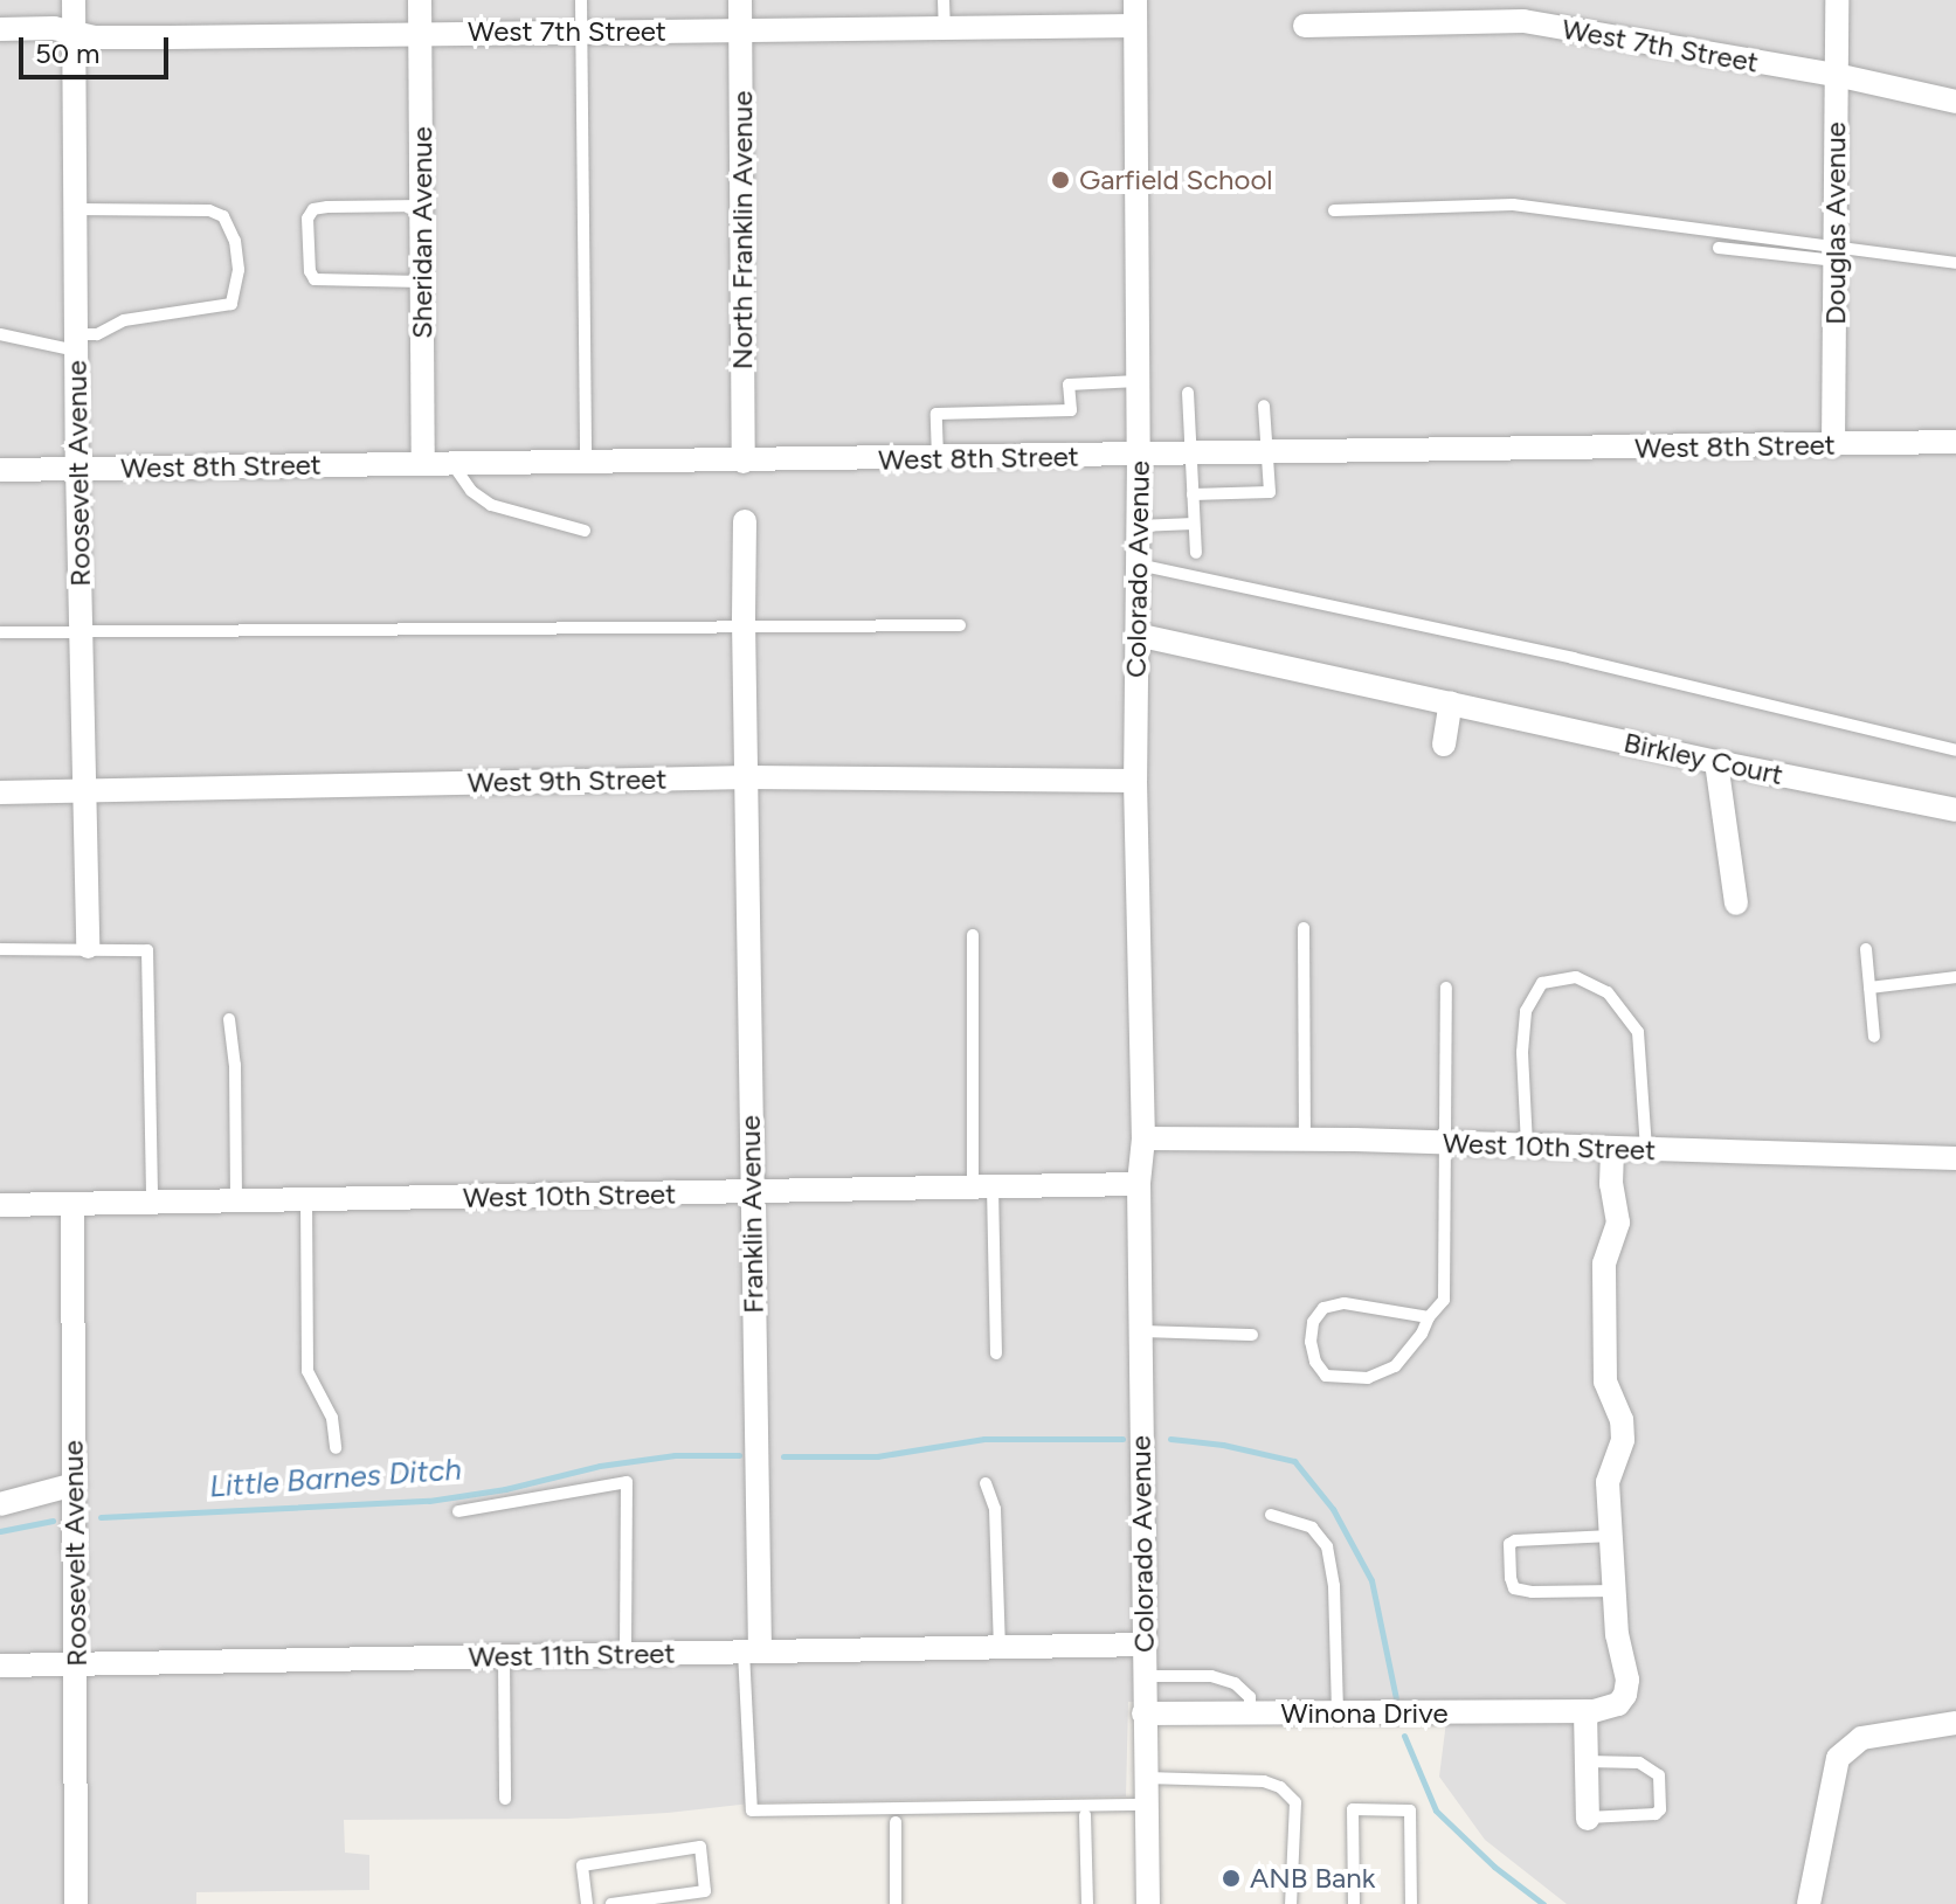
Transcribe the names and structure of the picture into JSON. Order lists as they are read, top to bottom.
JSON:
{
  "streets": {
    "street": [
      "West 7th Street",
      "Douglas Avenue",
      "North Franklin Avenue",
      "Sheridan Avenue",
      "West 8th Street",
      "Roosevelt Avenue",
      "Colorado Avenue",
      "Birkley Court",
      "West 9th Street",
      "West 10th Street",
      "Franklin Avenue",
      "West 11th Street",
      "Winona Drive"
    ]
  },
  "crossings": [
    ["West 7th Street", "Douglas Avenue"],
    ["West 7th Street", "North Franklin Avenue"],
    ["West 7th Street", "Sheridan Avenue"],
    ["West 7th Street", "Roosevelt Avenue"],
    ["West 7th Street", "Colorado Avenue"],
    ["Douglas Avenue", "West 8th Street"],
    ["North Franklin Avenue", "West 8th Street"],
    ["Sheridan Avenue", "West 8th Street"],
    ["West 8th Street", "Roosevelt Avenue"],
    ["West 8th Street", "Colorado Avenue"],
    ["Roosevelt Avenue", "West 9th Street"],
    ["Roosevelt Avenue", "West 10th Street"],
    ["Roosevelt Avenue", "West 11th Street"],
    ["Colorado Avenue", "Birkley Court"],
    ["Colorado Avenue", "West 9th Street"],
    ["Colorado Avenue", "West 10th Street"],
    ["Colorado Avenue", "West 11th Street"],
    ["Colorado Avenue", "Winona Drive"],
    ["West 9th Street", "Franklin Avenue"],
    ["West 10th Street", "Franklin Avenue"],
    ["Franklin Avenue", "West 11th Street"]
  ],
  "water": ["Little Barnes Ditch"],
  "places": ["Garfield School", "ANB Bank"],
  "scale_bar": "50 m"
}
